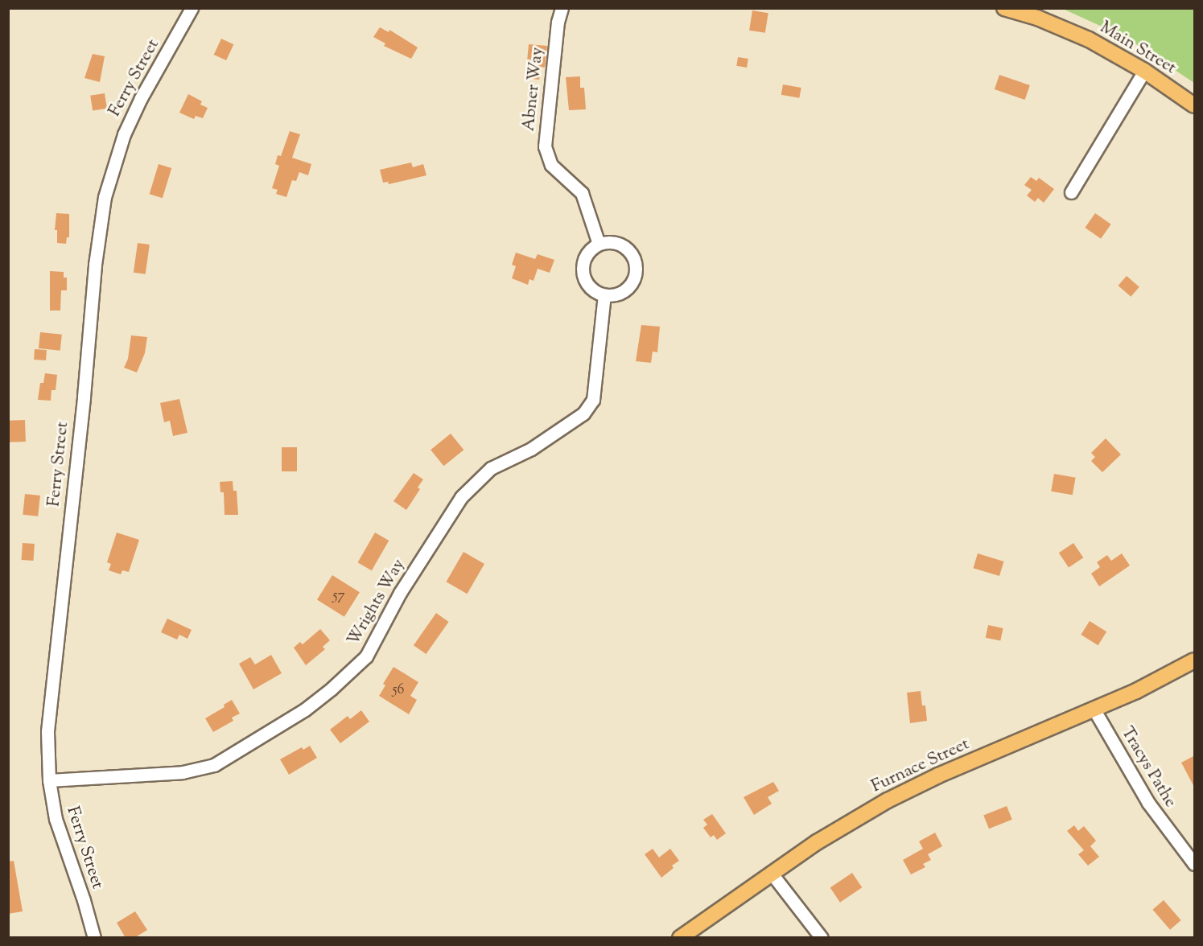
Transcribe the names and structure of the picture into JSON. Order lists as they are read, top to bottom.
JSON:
{
  "streets": {
    "main road": ["Main Street", "Furnace Street"],
    "street": [
      "Ferry Street",
      "Abner Way",
      "Wrights Way",
      "Tracys Pathe"
    ]
  },
  "crossings": [
    ["Ferry Street", "Wrights Way"],
    ["Abner Way", "Wrights Way"],
    ["Furnace Street", "Tracys Pathe"]
  ],
  "house_numbers": ["57", "56"]
}
